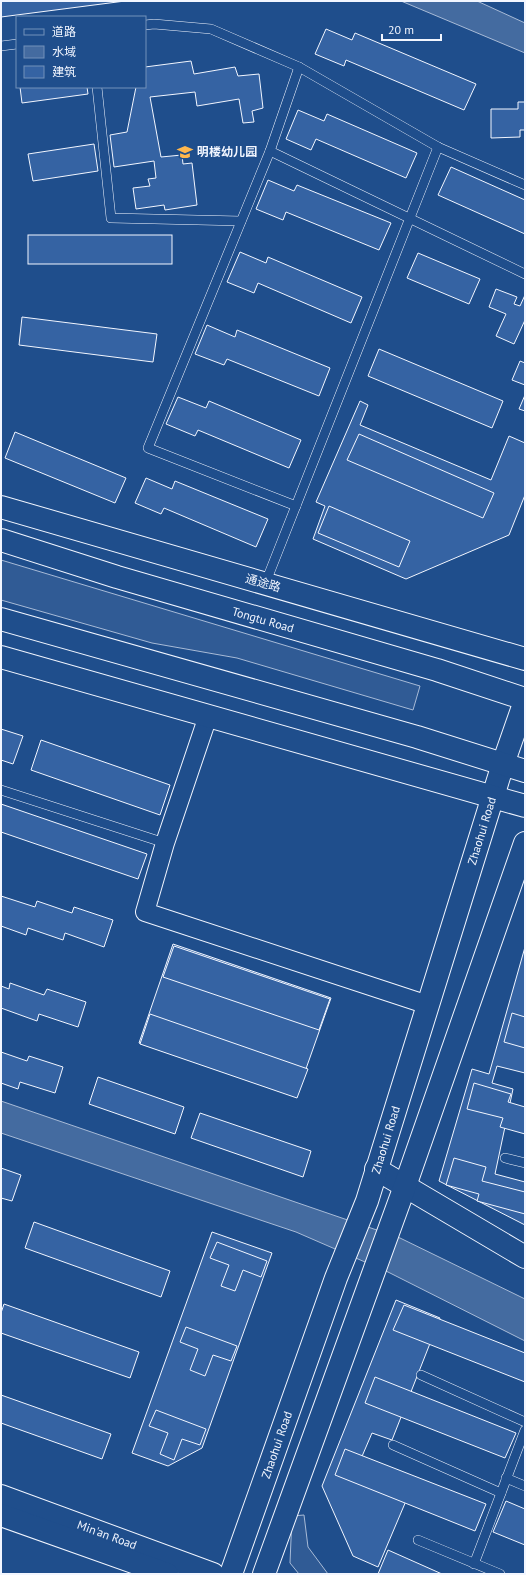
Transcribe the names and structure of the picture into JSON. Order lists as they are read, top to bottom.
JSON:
{
  "streets": {
    "main road": [
      "通途路",
      "Tongtu Road",
      "Zhaohui Road",
      "Min'an Road"
    ]
  },
  "crossings": [
    ["Tongtu Road", "Zhaohui Road"]
  ],
  "places": {
    "school or university": ["明楼幼儿园"]
  },
  "legend": ["道路", "水域", "建筑"],
  "scale_bar": "20 m"
}
